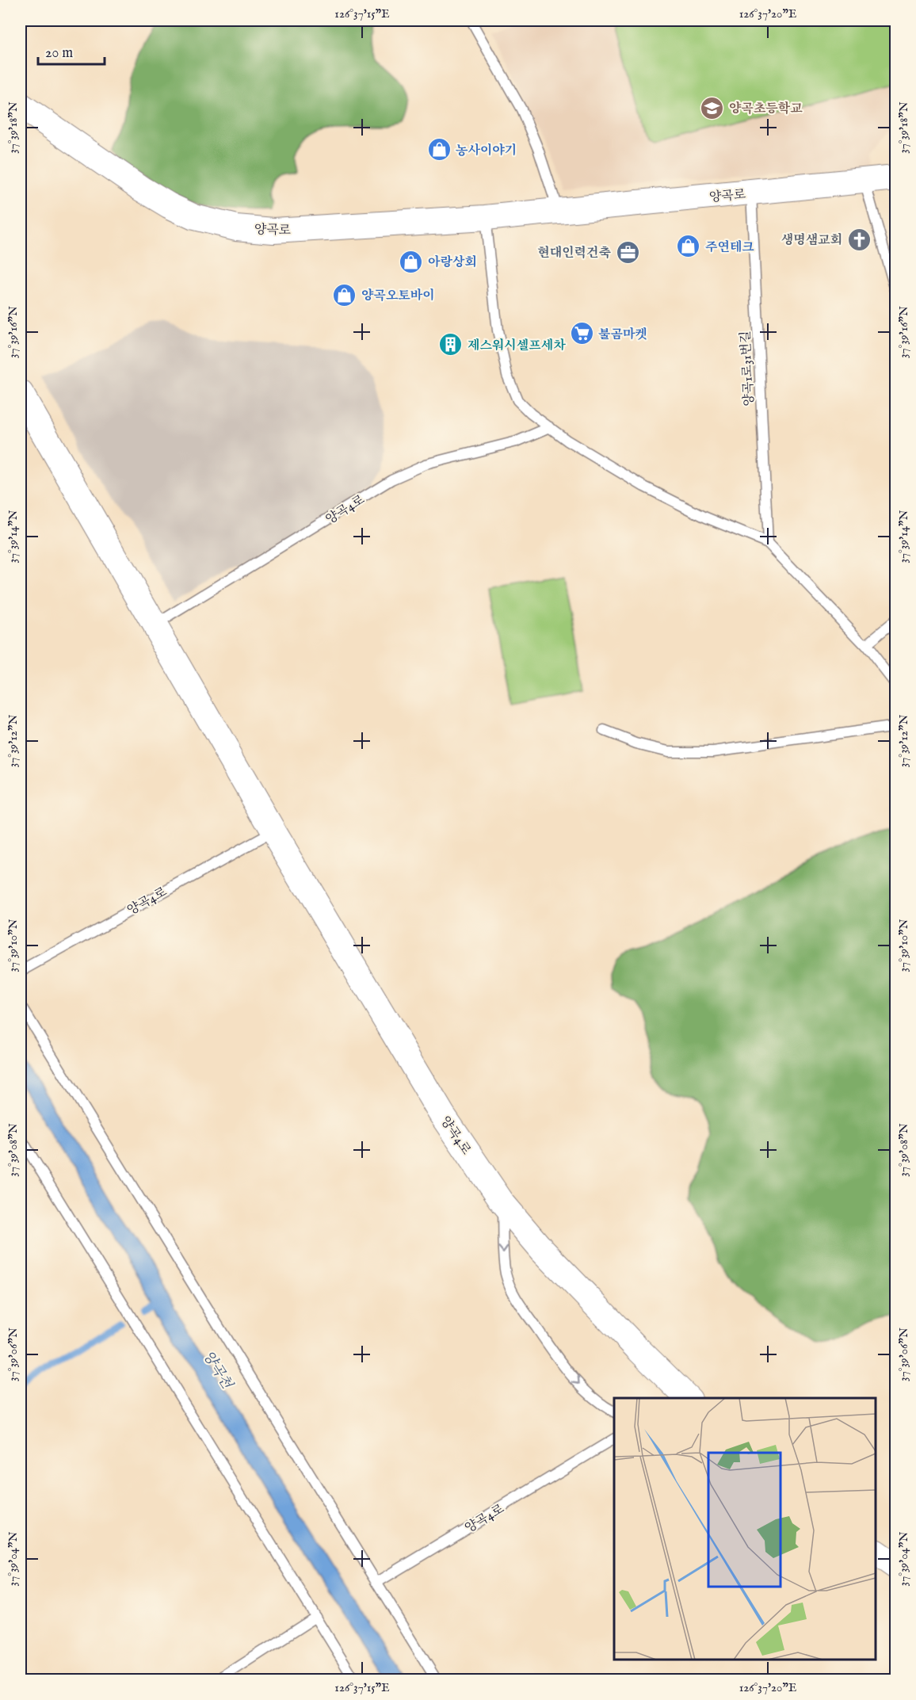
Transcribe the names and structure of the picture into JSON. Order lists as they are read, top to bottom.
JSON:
{
  "streets": {
    "main road": ["양곡로", "양곡4로"],
    "lane": ["양곡1로31번길"]
  },
  "crossings": [
    ["양곡로", "양곡1로31번길"]
  ],
  "water": ["양곡천"],
  "places": {
    "school or university": ["양곡초등학교"],
    "shop": [
      "농사이야기",
      "주연테크",
      "아랑상회",
      "양곡오토바이"
    ],
    "church": ["생명샘교회"],
    "office": ["현대인력건축"],
    "supermarket": ["불곰마켓"],
    "building": ["제스워시셀프세차"]
  },
  "scale_bar": "20 m",
  "coordinates": [
    "126°37'15\"E",
    "126°37'20\"E",
    "37°39'18\"N",
    "37°39'16\"N",
    "37°39'14\"N",
    "37°39'12\"N",
    "37°39'10\"N",
    "37°39'08\"N",
    "37°39'06\"N",
    "37°39'04\"N"
  ]
}
